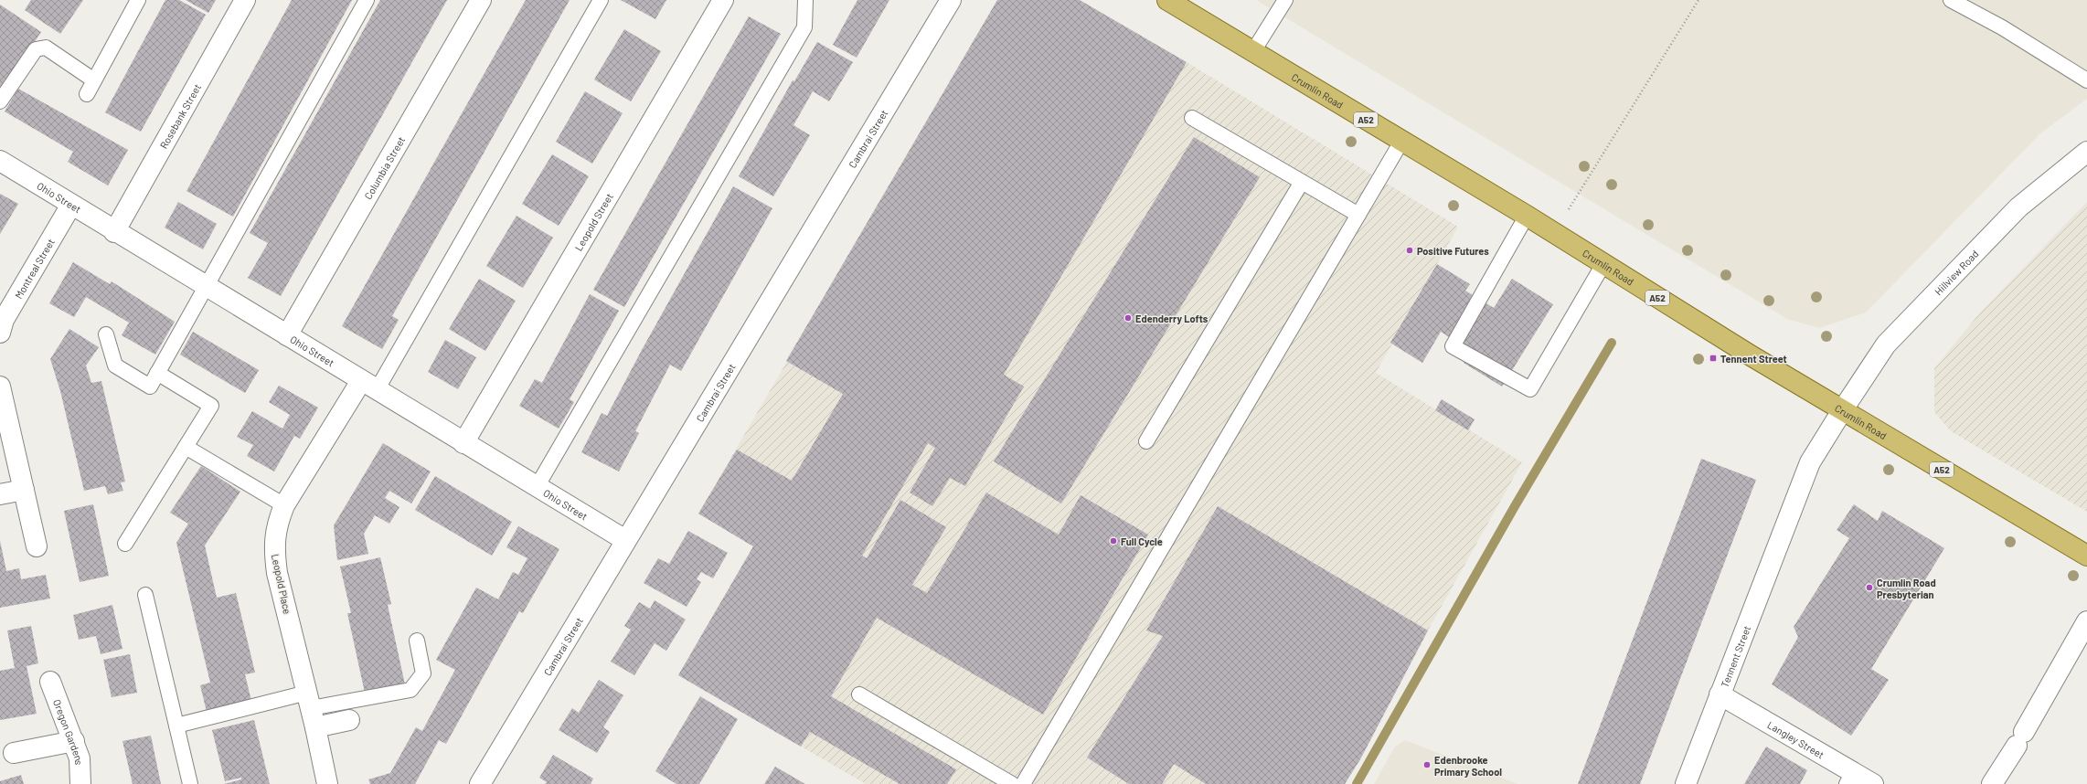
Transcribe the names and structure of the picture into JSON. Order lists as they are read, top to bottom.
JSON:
{
  "streets": {
    "main road": ["Crumlin Road", "A52"],
    "street": [
      "Rosebank Street",
      "Cambrai Street",
      "Columbia Street",
      "Ohio Street",
      "Leopold Street",
      "Montreal Street",
      "Hillview Road",
      "Leopold Place",
      "Tennent Street",
      "Oregon Gardens",
      "Langley Street"
    ]
  },
  "crossings": [
    ["Crumlin Road", "Hillview Road"],
    ["Crumlin Road", "Tennent Street"],
    ["Rosebank Street", "Ohio Street"],
    ["Cambrai Street", "Ohio Street"],
    ["Columbia Street", "Ohio Street"],
    ["Ohio Street", "Leopold Street"],
    ["Ohio Street", "Montreal Street"],
    ["Ohio Street", "Leopold Place"],
    ["Hillview Road", "Tennent Street"],
    ["Tennent Street", "Langley Street"]
  ],
  "places": {
    "other": [
      "Positive Futures",
      "Edenderry Lofts",
      "Full Cycle",
      "Crumlin Road Presbyterian",
      "Edenbrooke Primary School"
    ],
    "transit": ["Tennent Street"]
  }
}
